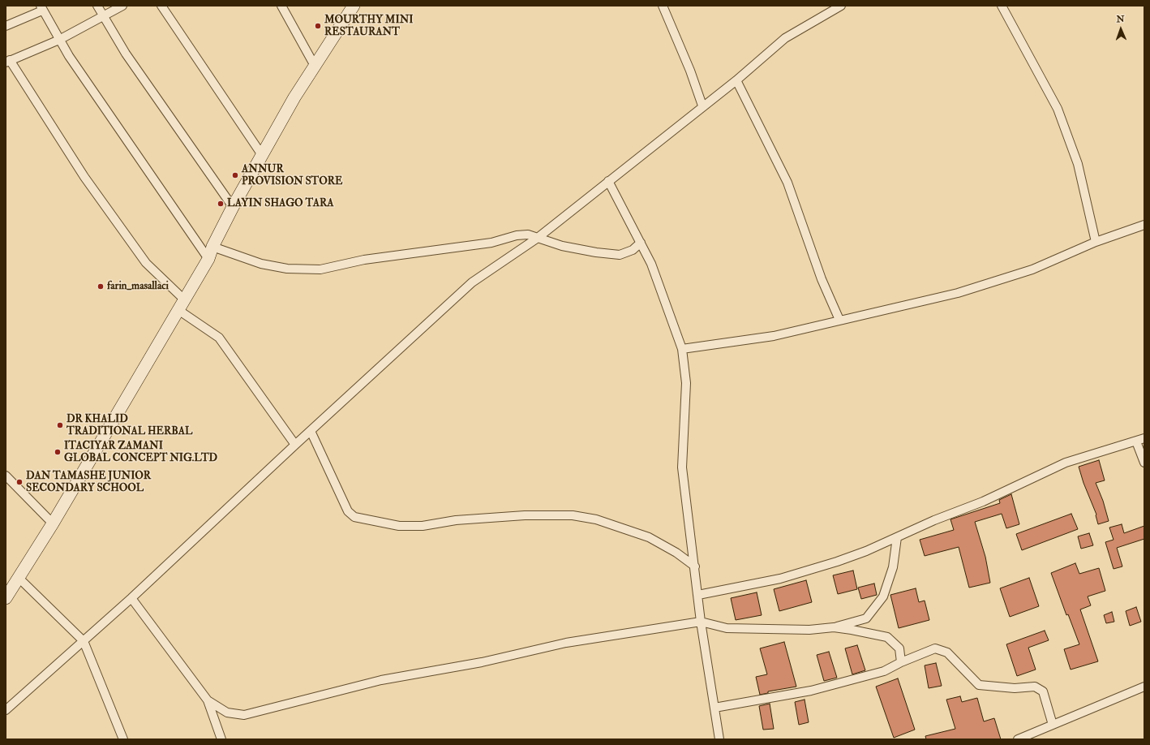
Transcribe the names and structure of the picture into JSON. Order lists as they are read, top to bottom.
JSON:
{
  "places": [
    "MOURTHY MINI RESTAURANT",
    "ANNUR PROVISION STORE",
    "LAYIN SHAGO TARA",
    "farin_masallaci",
    "DR KHALID TRADITIONAL HERBAL",
    "ITACIYAR ZAMANI GLOBAL CONCEPT NIG.LTD",
    "DAN TAMASHE JUNIOR SECONDARY SCHOOL"
  ],
  "north": "top"
}
